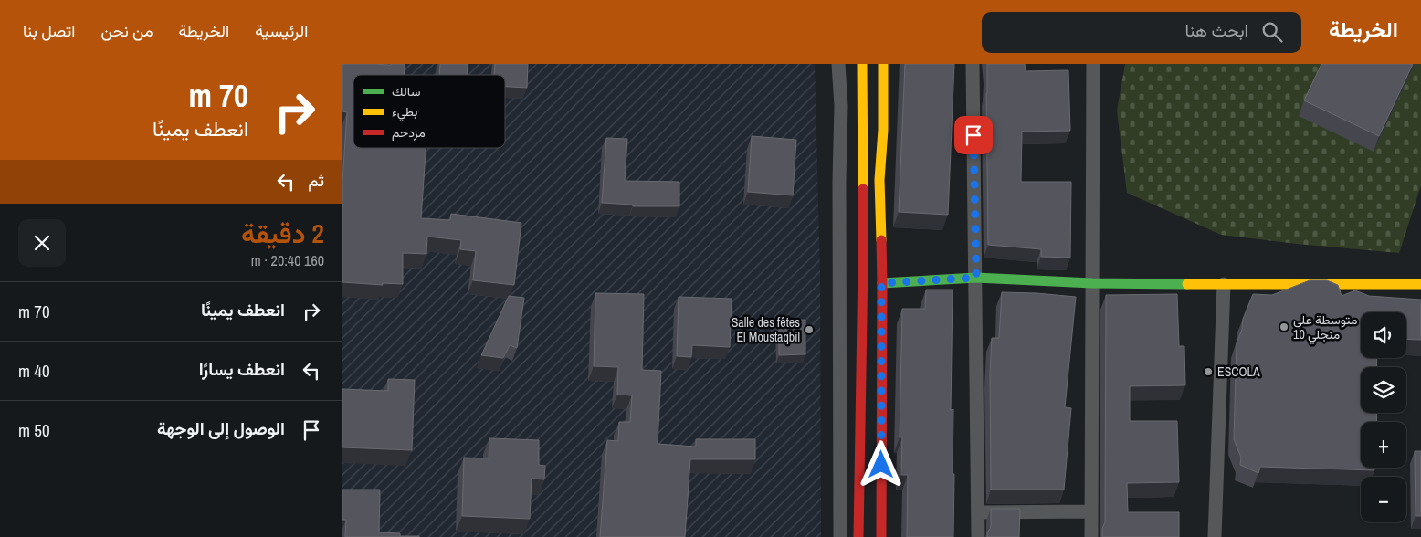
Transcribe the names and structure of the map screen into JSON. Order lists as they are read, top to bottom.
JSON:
{
  "places": ["متوسطة علي منجلي 10", "Salle des fêtes El Moustaqbil", "ESCOLA"],
  "legend": ["سالك", "بطيء", "مزدحم"],
  "page": {
    "header": "الخريطة",
    "search": "ابحث هنا",
    "nav": [
      "الرئيسية",
      "الخريطة",
      "من نحن",
      "اتصل بنا"
    ],
    "turn": ["70 m", "انعطف يمينًا"],
    "then": "ثم",
    "heading": ["2 دقيقة", "160 m · 20:40"],
    "list": [
      {
        "name": "انعطف يمينًا",
        "value": "70 m"
      },
      {
        "name": "انعطف يسارًا",
        "value": "40 m"
      },
      {
        "name": "الوصول إلى الوجهة",
        "value": "50 m"
      }
    ],
    "map_buttons": ["+", "−"]
  }
}
